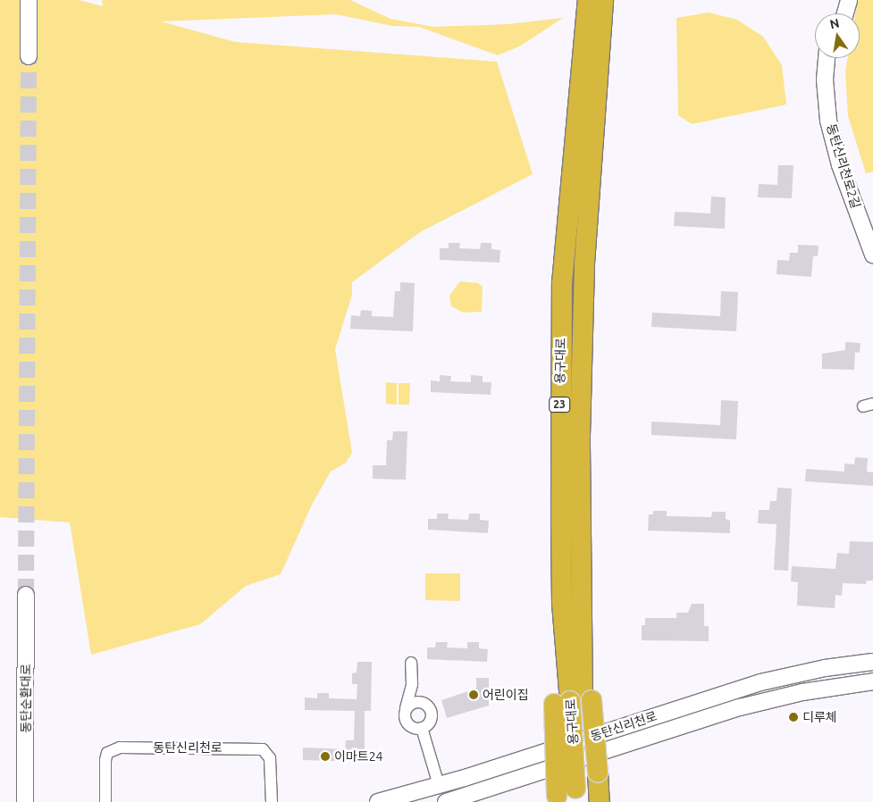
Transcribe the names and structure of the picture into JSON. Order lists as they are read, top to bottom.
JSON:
{
  "streets": {
    "highway": ["용구대로", "23"],
    "main road": ["동탄신리천로2길", "동탄순환대로", "동탄신리천로"]
  },
  "places": ["어린이집", "디루체", "이마트24"],
  "north": "top"
}
